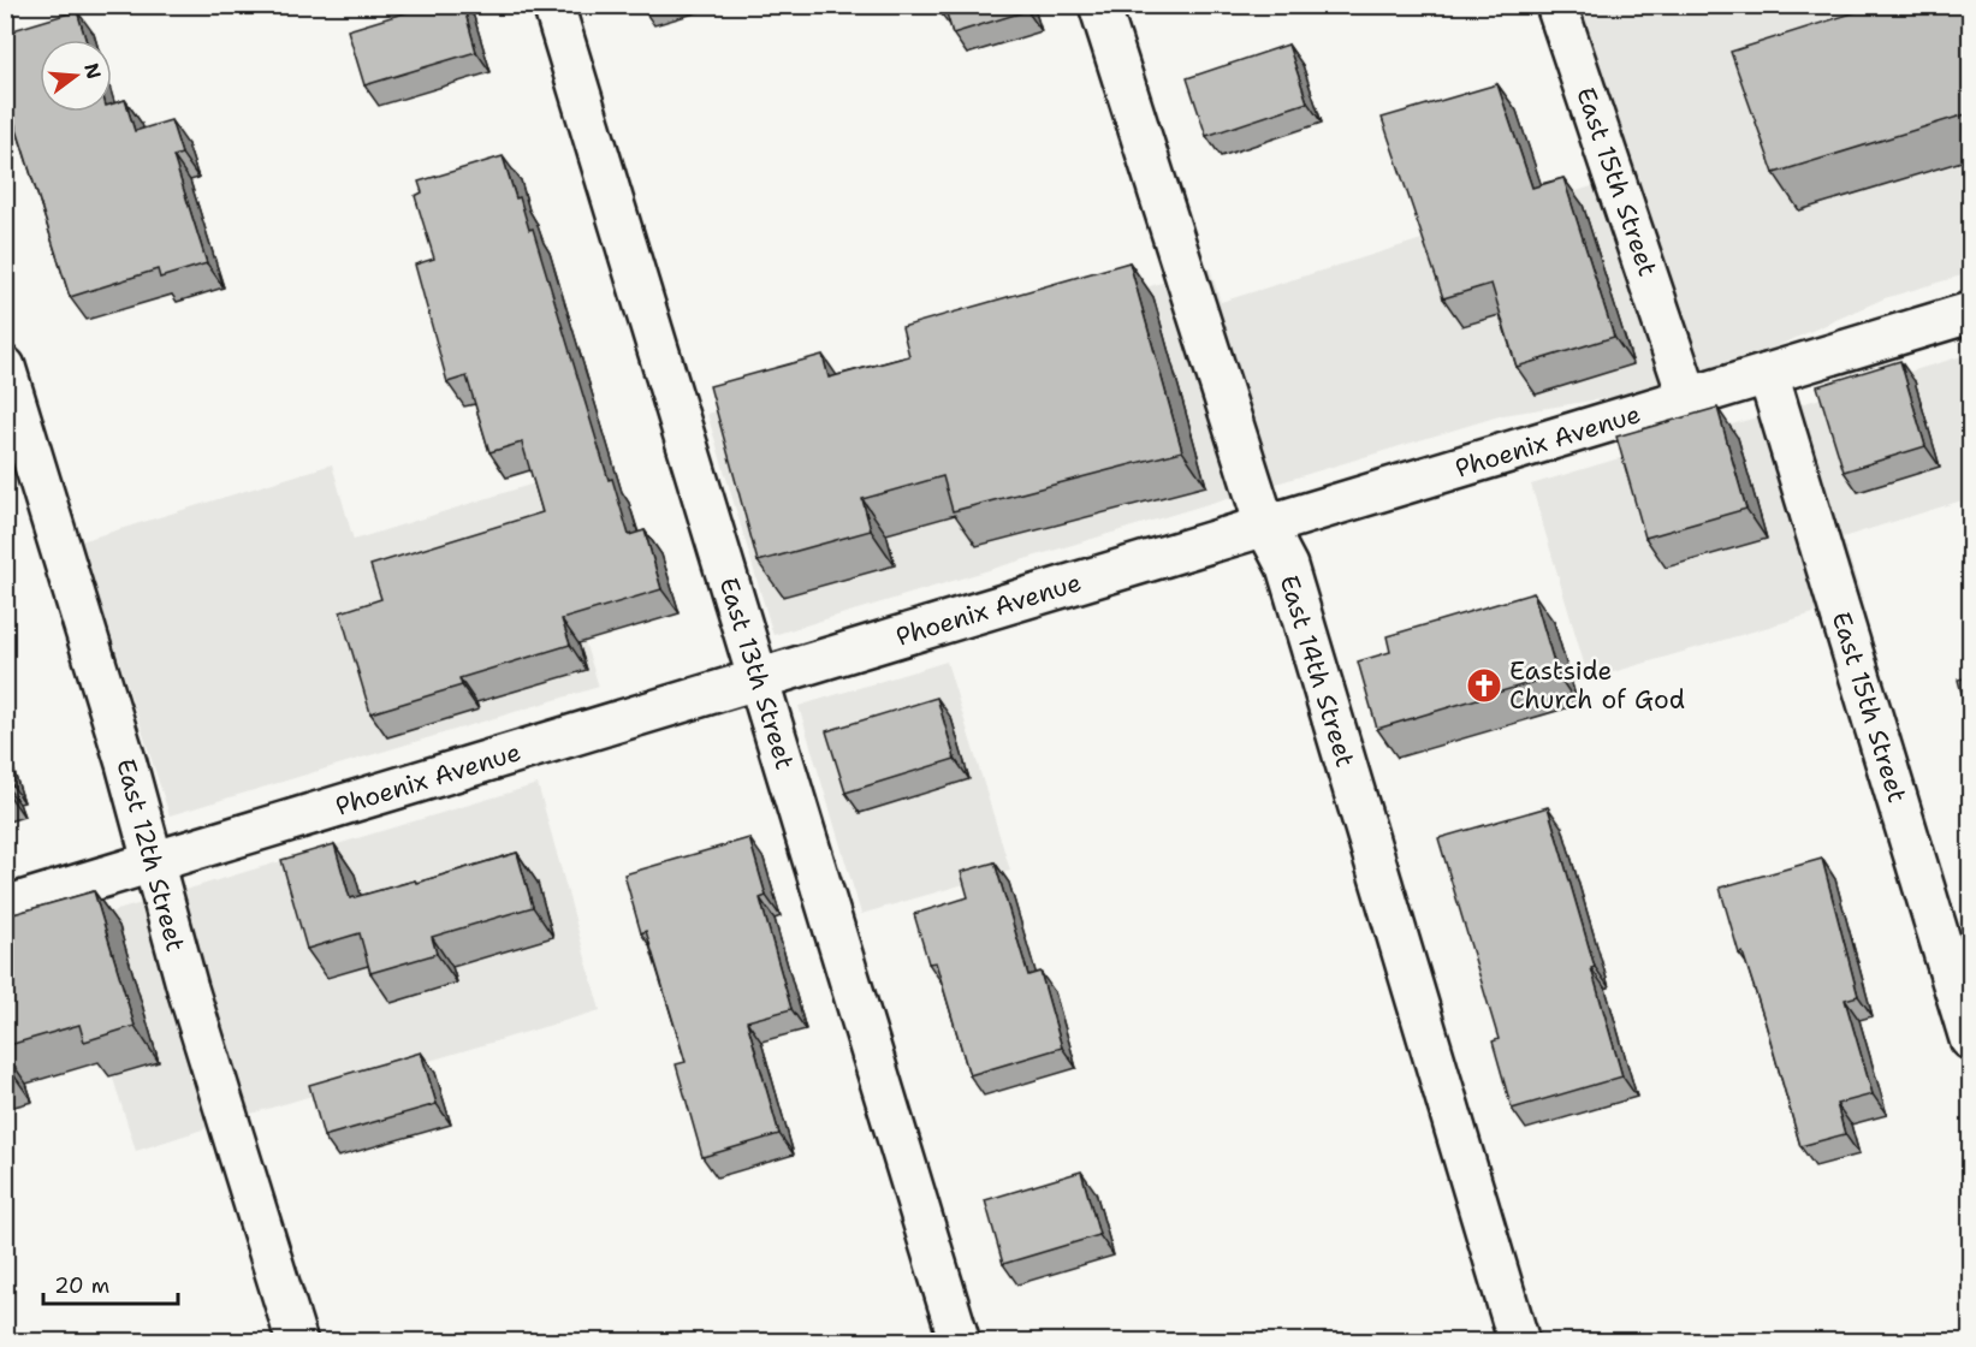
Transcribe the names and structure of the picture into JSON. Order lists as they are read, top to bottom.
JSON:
{
  "streets": {
    "street": [
      "East 15th Street",
      "Phoenix Avenue",
      "East 14th Street",
      "East 13th Street",
      "East 12th Street"
    ]
  },
  "crossings": [
    ["East 15th Street", "Phoenix Avenue"],
    ["Phoenix Avenue", "East 14th Street"],
    ["Phoenix Avenue", "East 13th Street"],
    ["Phoenix Avenue", "East 12th Street"]
  ],
  "places": {
    "church": ["Eastside Church of God"]
  },
  "scale_bar": "20 m",
  "north": "right"
}
